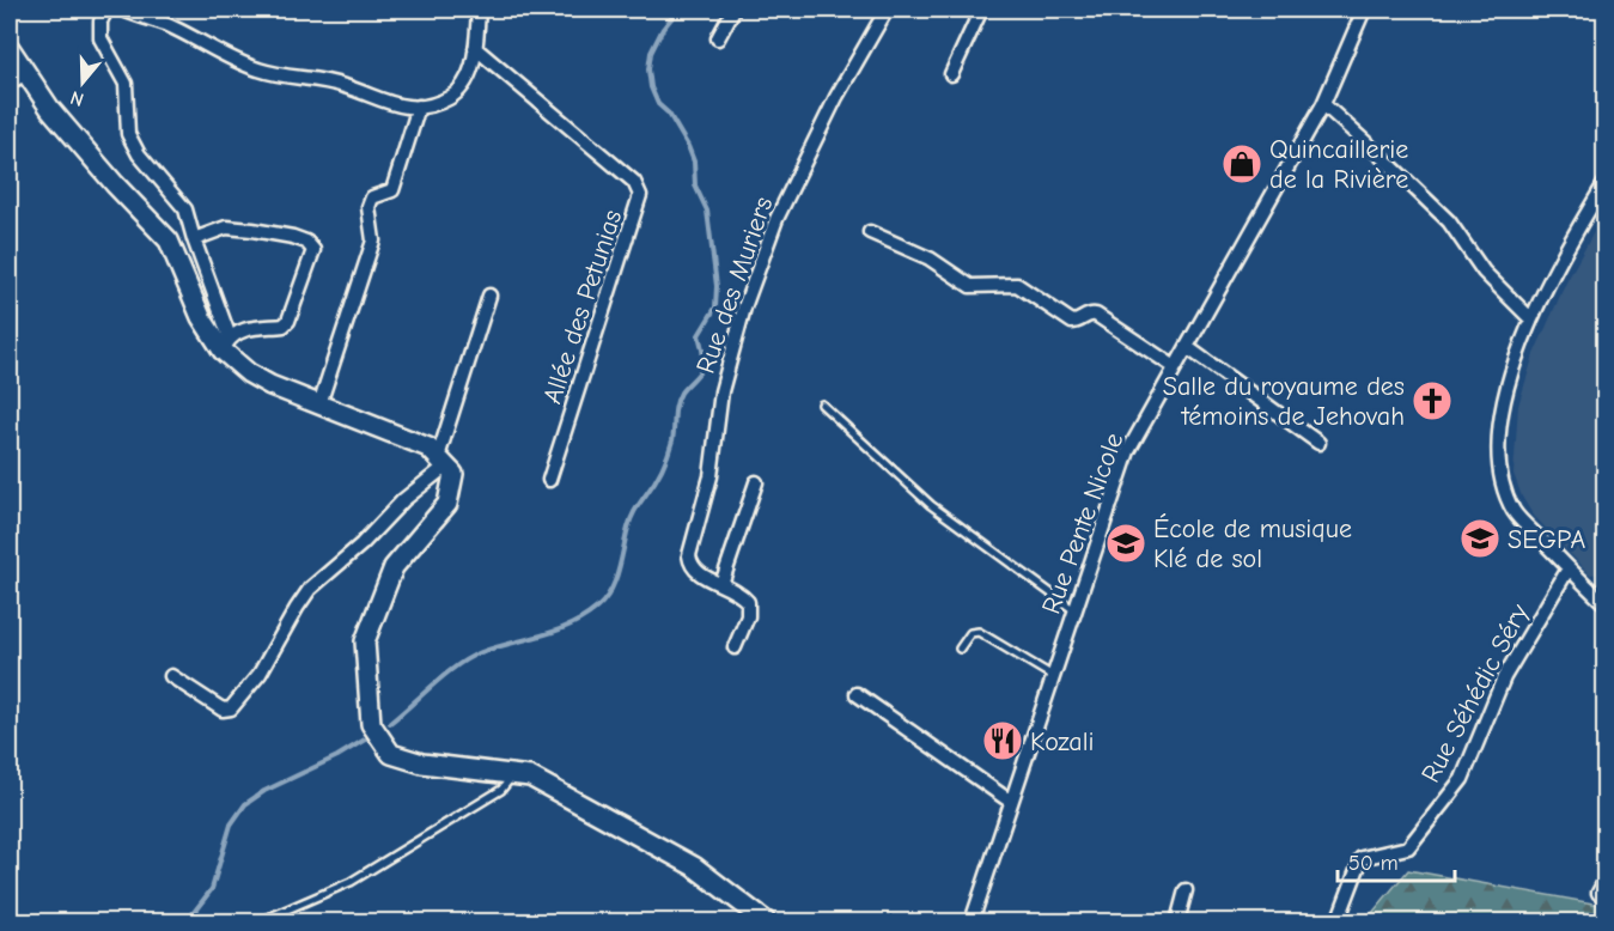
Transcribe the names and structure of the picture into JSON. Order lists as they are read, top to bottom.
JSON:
{
  "streets": {
    "street": [
      "Rue des Muriers",
      "Allée des Petunias",
      "Rue Pente Nicole",
      "Rue Séhédic Séry"
    ]
  },
  "places": {
    "shop": ["Quincaillerie de la Rivière"],
    "church": ["Salle du royaume des témoins de Jehovah"],
    "school or university": ["SEGPA", "École de musique Klé de sol"],
    "restaurant": ["Kozali"]
  },
  "scale_bar": "50 m",
  "north": "bottom"
}
